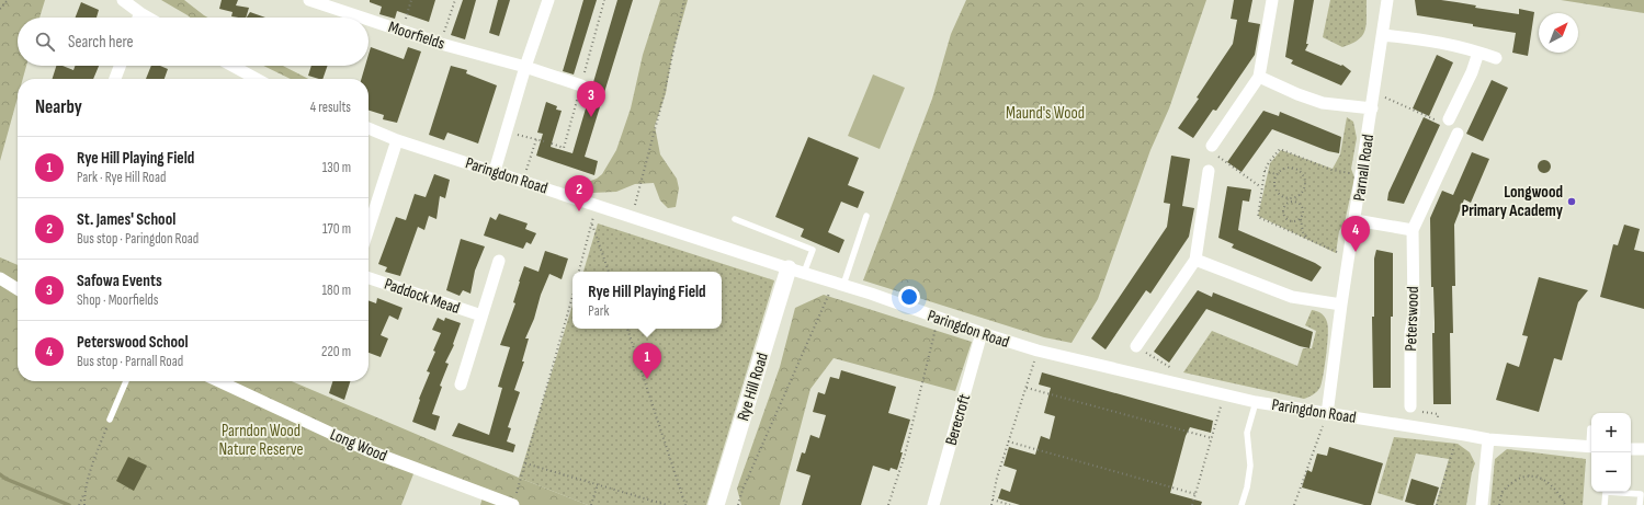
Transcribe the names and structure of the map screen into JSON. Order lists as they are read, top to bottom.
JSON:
{
  "streets": {
    "street": [
      "Moorfields",
      "Parnall Road",
      "Paringdon Road",
      "Paddock Mead",
      "Peterswood",
      "Rye Hill Road",
      "Berecroft",
      "Long Wood"
    ]
  },
  "crossings": [
    ["Parnall Road", "Paringdon Road"],
    ["Paringdon Road", "Rye Hill Road"],
    ["Paringdon Road", "Berecroft"]
  ],
  "parks": ["Maund's Wood", "Parndon Wood Nature Reserve"],
  "places": ["Longwood Primary Academy"],
  "north": "top right",
  "page": {
    "search": "Search here",
    "heading": ["Nearby", "4 results"],
    "pins": [
      "3",
      "2",
      "4",
      "1"
    ],
    "list": [
      {
        "mark": "1",
        "name": "Rye Hill Playing Field",
        "note": "Park · Rye Hill Road",
        "value": "130 m"
      },
      {
        "mark": "2",
        "name": "St. James' School",
        "note": "Bus stop · Paringdon Road",
        "value": "170 m"
      },
      {
        "mark": "3",
        "name": "Safowa Events",
        "note": "Shop · Moorfields",
        "value": "180 m"
      },
      {
        "mark": "4",
        "name": "Peterswood School",
        "note": "Bus stop · Parnall Road",
        "value": "220 m"
      }
    ],
    "popup": ["Rye Hill Playing Field", "Park"],
    "map_buttons": ["+", "−"]
  }
}
